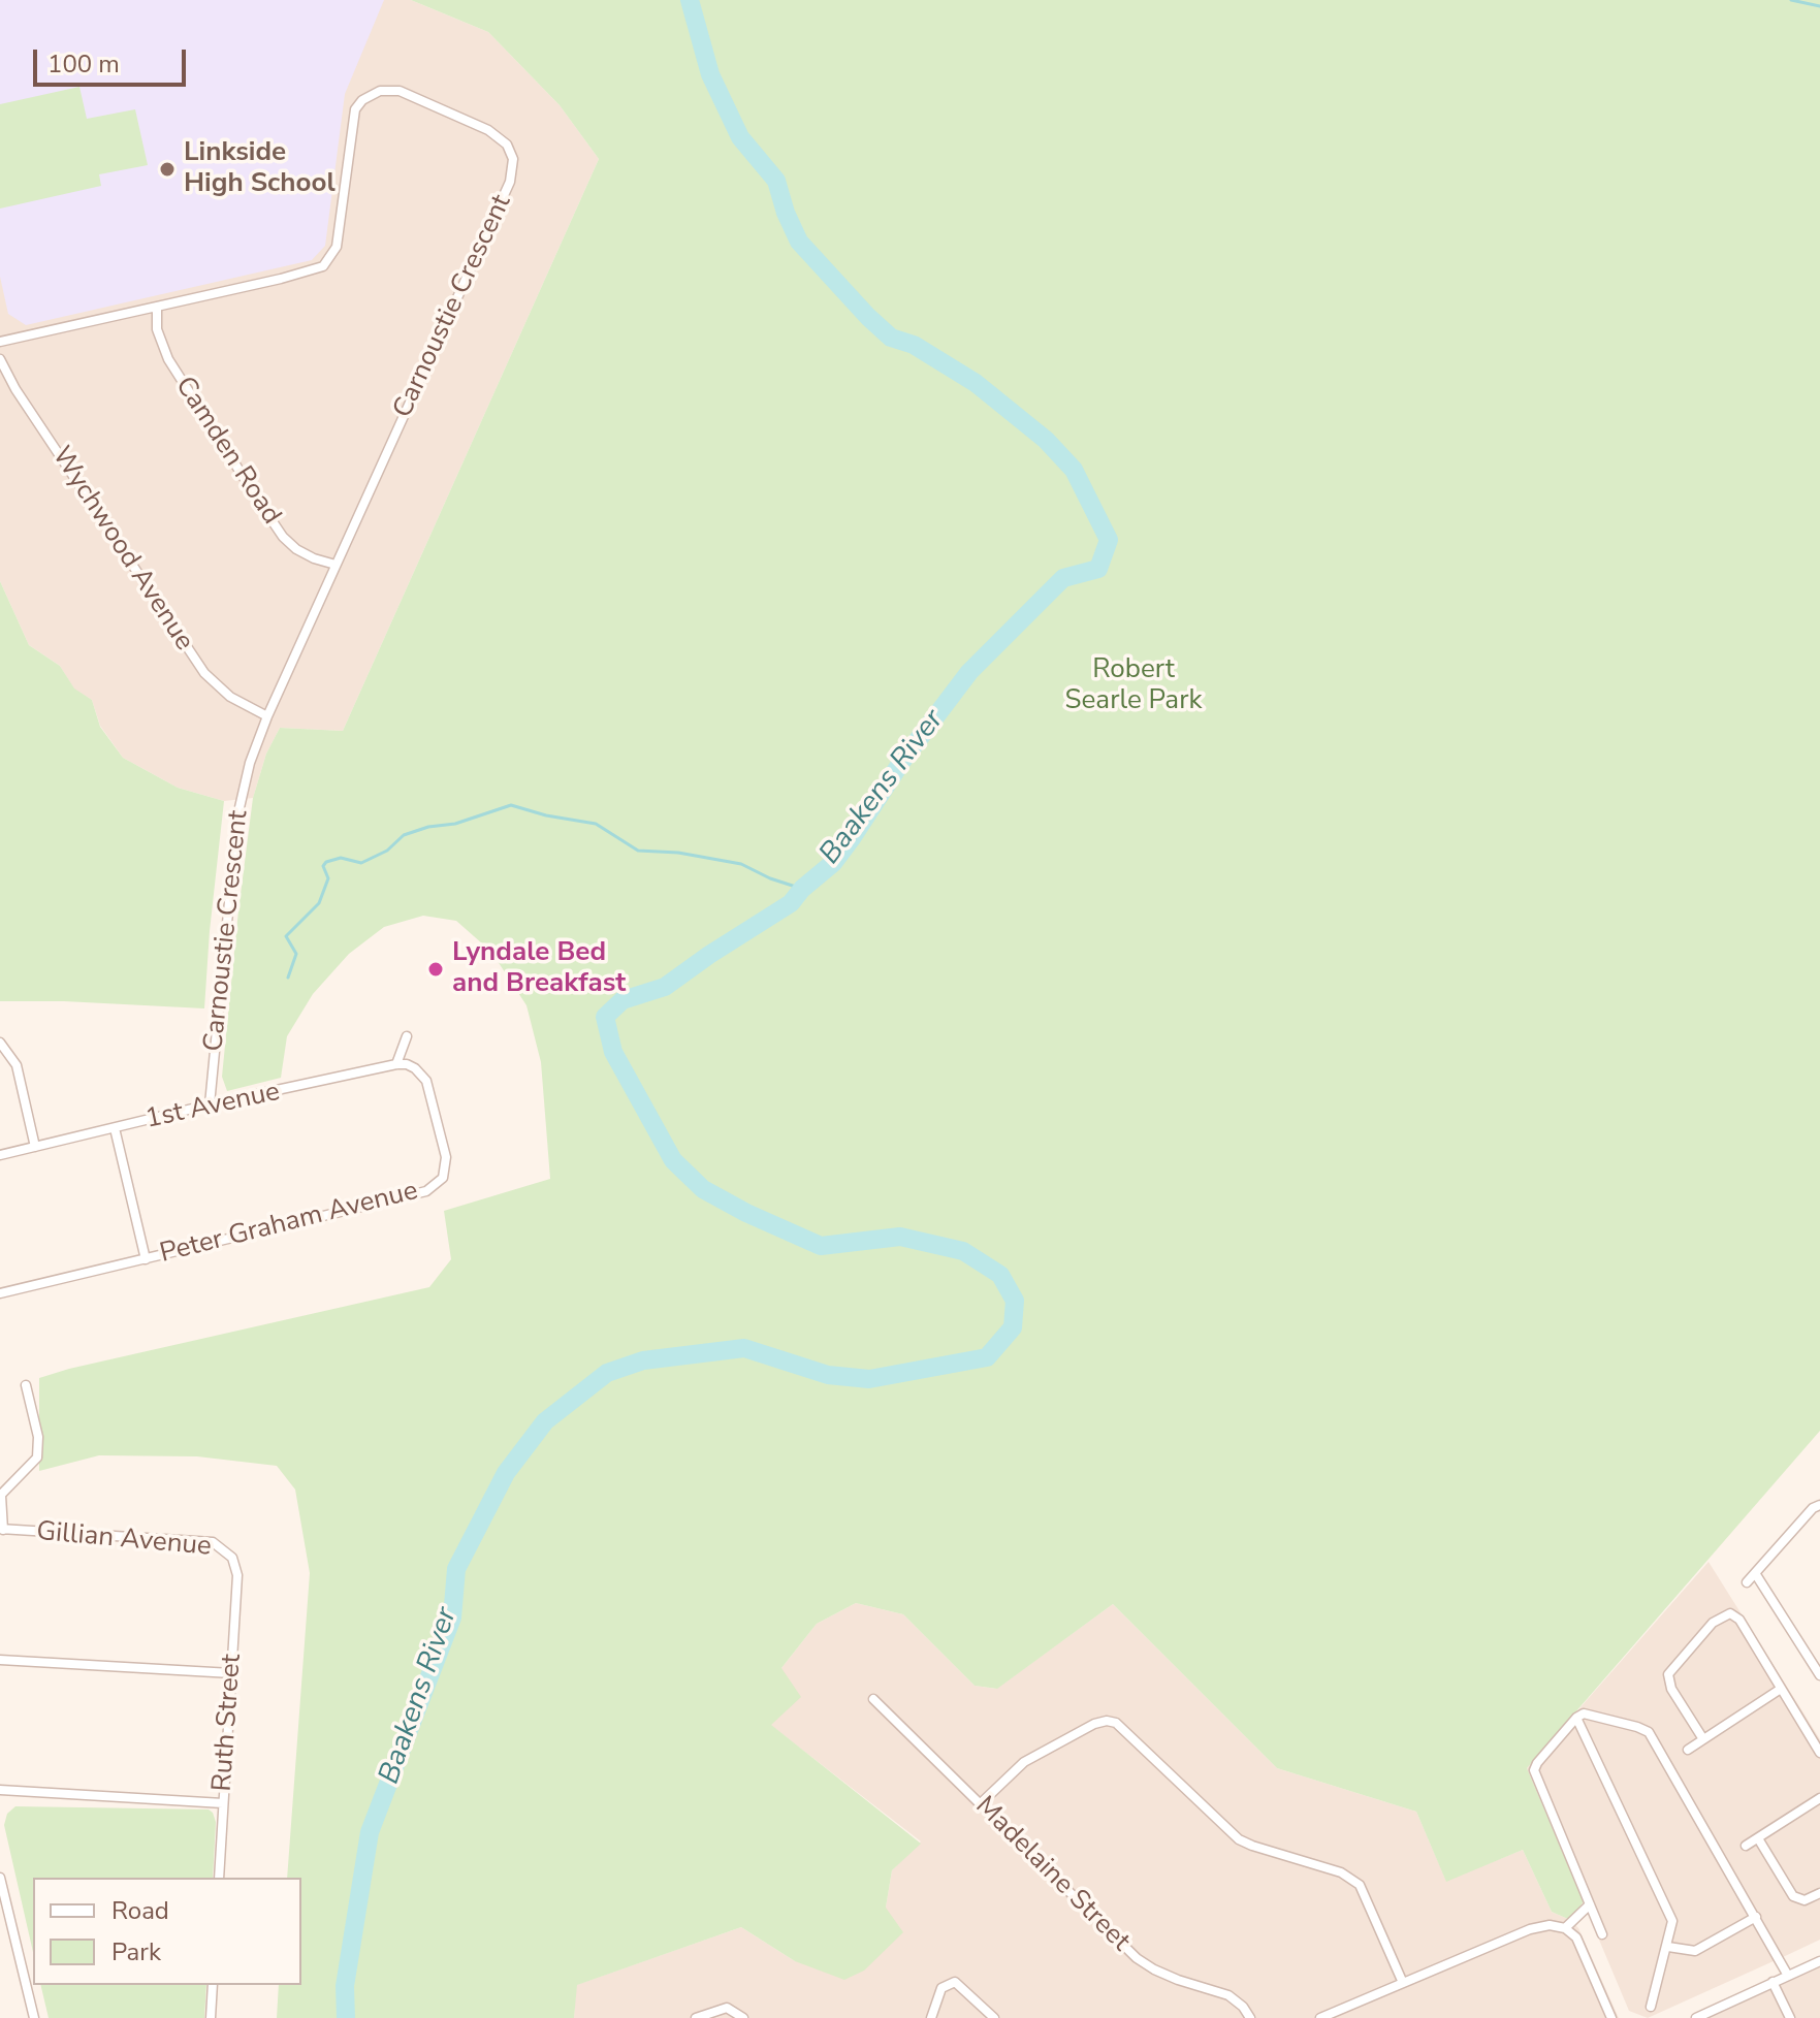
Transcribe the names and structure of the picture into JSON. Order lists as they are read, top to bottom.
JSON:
{
  "streets": {
    "street": [
      "Carnoustie Crescent",
      "Camden Road",
      "Wychwood Avenue",
      "1st Avenue",
      "Peter Graham Avenue",
      "Gillian Avenue",
      "Ruth Street",
      "Madelaine Street"
    ]
  },
  "crossings": [
    ["Carnoustie Crescent", "Camden Road"],
    ["Carnoustie Crescent", "Wychwood Avenue"],
    ["Carnoustie Crescent", "1st Avenue"],
    ["1st Avenue", "Peter Graham Avenue"],
    ["Gillian Avenue", "Ruth Street"]
  ],
  "water": ["Baakens River"],
  "parks": ["Robert Searle Park"],
  "places": ["Linkside High School", "Lyndale Bed and Breakfast"],
  "legend": ["Road", "Park"],
  "scale_bar": "100 m"
}
